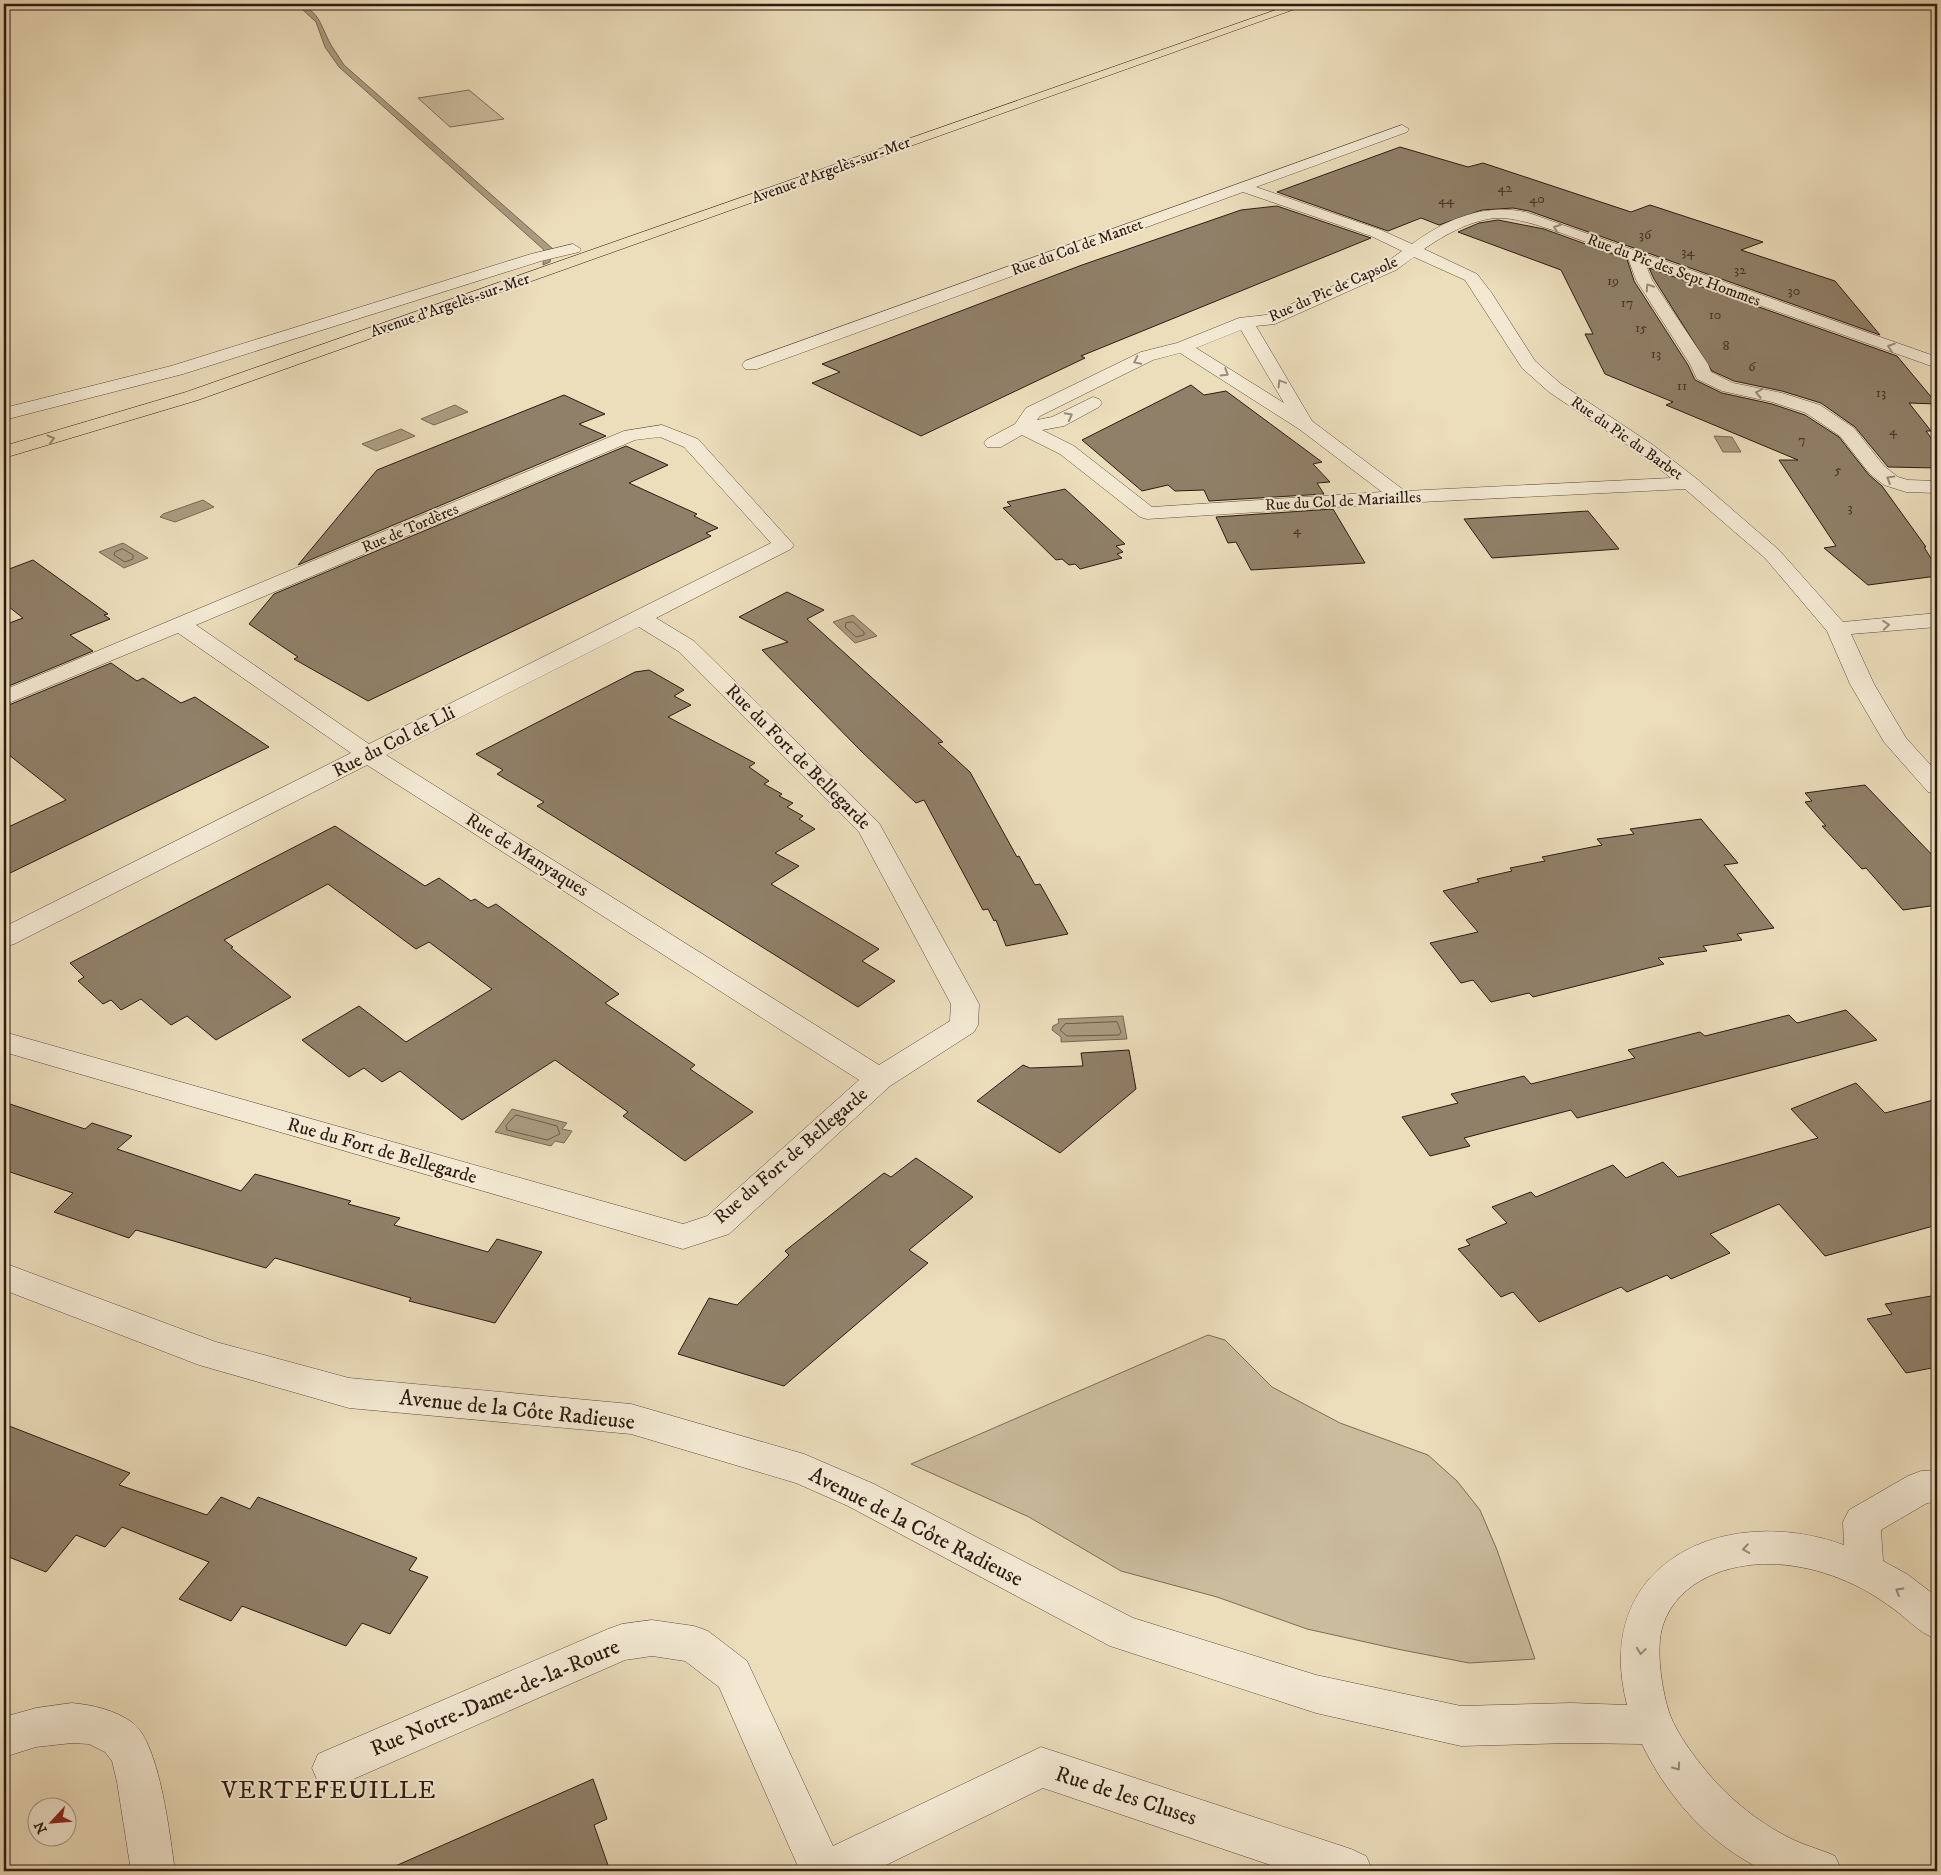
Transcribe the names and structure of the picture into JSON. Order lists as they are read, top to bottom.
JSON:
{
  "streets": {
    "main road": ["Avenue d'Argelès-sur-Mer"],
    "street": [
      "Rue du Col de Mantet",
      "Rue du Pic des Sept Hommes",
      "Rue du Pic de Capsole",
      "Rue du Pic du Barbet",
      "Rue du Col de Mariailles",
      "Rue de Tordères",
      "Rue du Col de Lli",
      "Rue du Fort de Bellegarde",
      "Rue de Manyaques",
      "Avenue de la Côte Radieuse",
      "Rue Notre-Dame-de-la-Roure",
      "Rue de les Cluses"
    ]
  },
  "crossings": [
    ["Rue du Col de Mantet", "Rue du Pic du Barbet"],
    ["Rue du Pic des Sept Hommes", "Rue du Pic de Capsole"],
    ["Rue du Pic des Sept Hommes", "Rue du Pic du Barbet"],
    ["Rue du Pic de Capsole", "Rue du Pic du Barbet"],
    ["Rue du Pic de Capsole", "Rue du Col de Mariailles"],
    ["Rue du Pic du Barbet", "Rue du Col de Mariailles"],
    ["Rue de Tordères", "Rue du Col de Lli"],
    ["Rue de Tordères", "Rue de Manyaques"],
    ["Rue du Col de Lli", "Rue du Fort de Bellegarde"],
    ["Rue du Col de Lli", "Rue de Manyaques"],
    ["Rue du Fort de Bellegarde", "Rue de Manyaques"]
  ],
  "one_way": ["Rue du Pic des Sept Hommes"],
  "districts": ["VERTEFEUILLE"],
  "house_numbers": [
    "42",
    "40",
    "44",
    "36",
    "34",
    "32",
    "19",
    "30",
    "17",
    "10",
    "15",
    "8",
    "13",
    "6",
    "11",
    "13",
    "4",
    "7",
    "5",
    "3",
    "4"
  ],
  "north": "bottom left"
}
